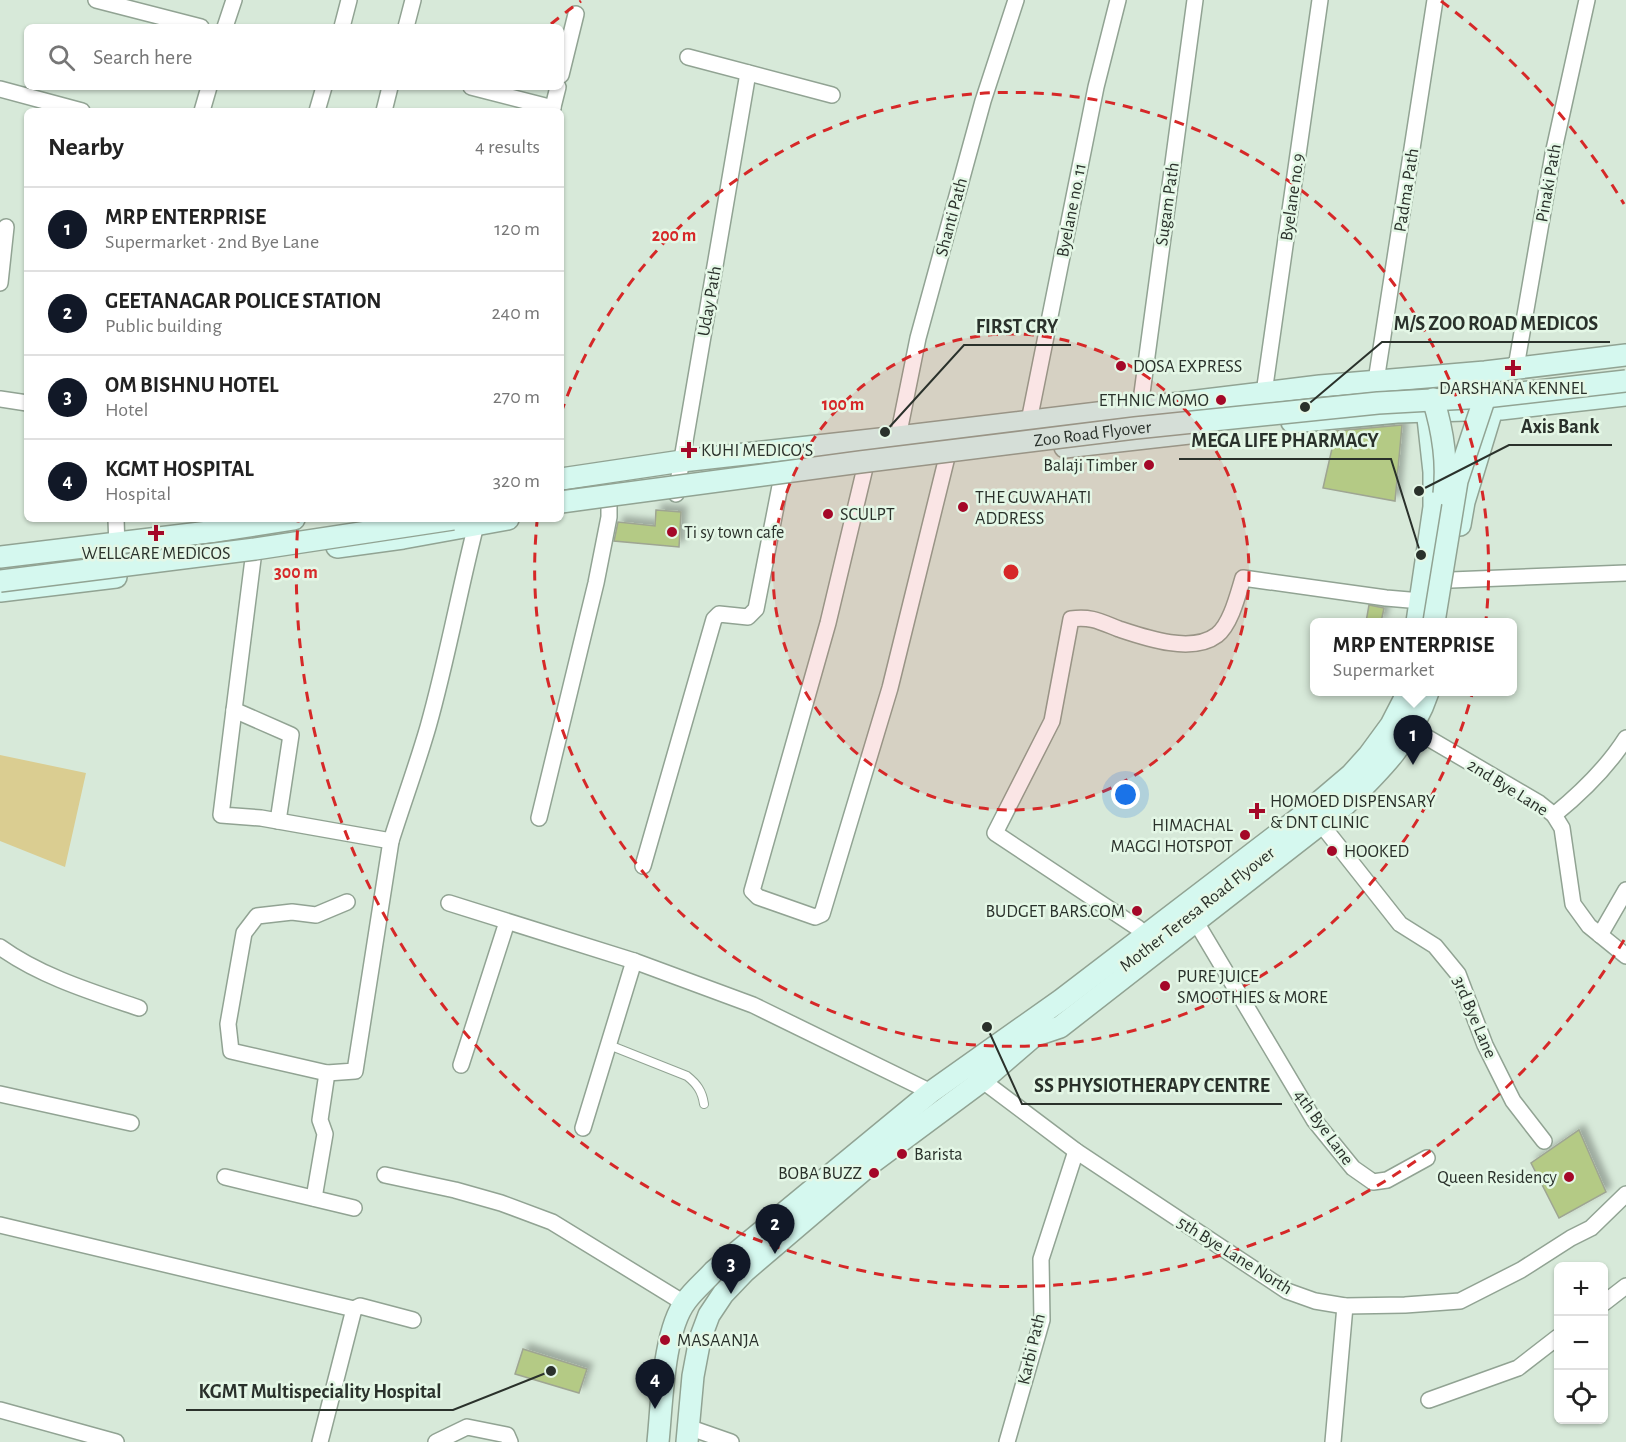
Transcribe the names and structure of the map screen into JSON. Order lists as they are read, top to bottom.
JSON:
{
  "streets": {
    "main road": ["Zoo Road Flyover", "Mother Teresa Road Flyover"],
    "street": [
      "Pinaki Path",
      "Padma Path",
      "Byelane no.9",
      "Sugam Path",
      "Byelane no. 11",
      "Shanti Path",
      "Uday Path",
      "2nd Bye Lane",
      "3rd Bye Lane",
      "4th Bye Lane",
      "5th Bye Lane North",
      "Karbi Path"
    ]
  },
  "crossings": [
    ["Mother Teresa Road Flyover", "5th Bye Lane North"],
    ["5th Bye Lane North", "Karbi Path"]
  ],
  "places": {
    "other": [
      "DOSA EXPRESS",
      "ETHNIC MOMO",
      "M/S ZOO ROAD MEDICOS",
      "FIRST CRY",
      "Balaji Timber",
      "Axis Bank",
      "THE GUWAHATI ADDRESS",
      "SCULPT",
      "Ti sy town cafe",
      "MEGA LIFE PHARMACY",
      "HIMACHAL MAGGI HOTSPOT",
      "HOOKED",
      "BUDGET BARS.COM",
      "PURE JUICE SMOOTHIES & MORE",
      "SS PHYSIOTHERAPY CENTRE",
      "Barista",
      "BOBA BUZZ",
      "Queen Residency",
      "MASAANJA",
      "KGMT Multispeciality Hospital"
    ],
    "health": [
      "DARSHANA KENNEL",
      "KUHI MEDICO'S",
      "WELLCARE MEDICOS",
      "HOMOED DISPENSARY & DNT CLINIC"
    ]
  },
  "page": {
    "search": "Search here",
    "heading": ["Nearby", "4 results"],
    "list": [
      {
        "mark": "1",
        "name": "MRP ENTERPRISE",
        "note": "Supermarket · 2nd Bye Lane",
        "value": "120 m"
      },
      {
        "mark": "2",
        "name": "GEETANAGAR POLICE STATION",
        "note": "Public building",
        "value": "240 m"
      },
      {
        "mark": "3",
        "name": "OM BISHNU HOTEL",
        "note": "Hotel",
        "value": "270 m"
      },
      {
        "mark": "4",
        "name": "KGMT HOSPITAL",
        "note": "Hospital",
        "value": "320 m"
      }
    ],
    "popup": ["MRP ENTERPRISE", "Supermarket"],
    "pins": [
      "1",
      "2",
      "3",
      "4"
    ],
    "map_buttons": ["+", "−"]
  },
  "rings": ["200 m", "100 m", "300 m"]
}
